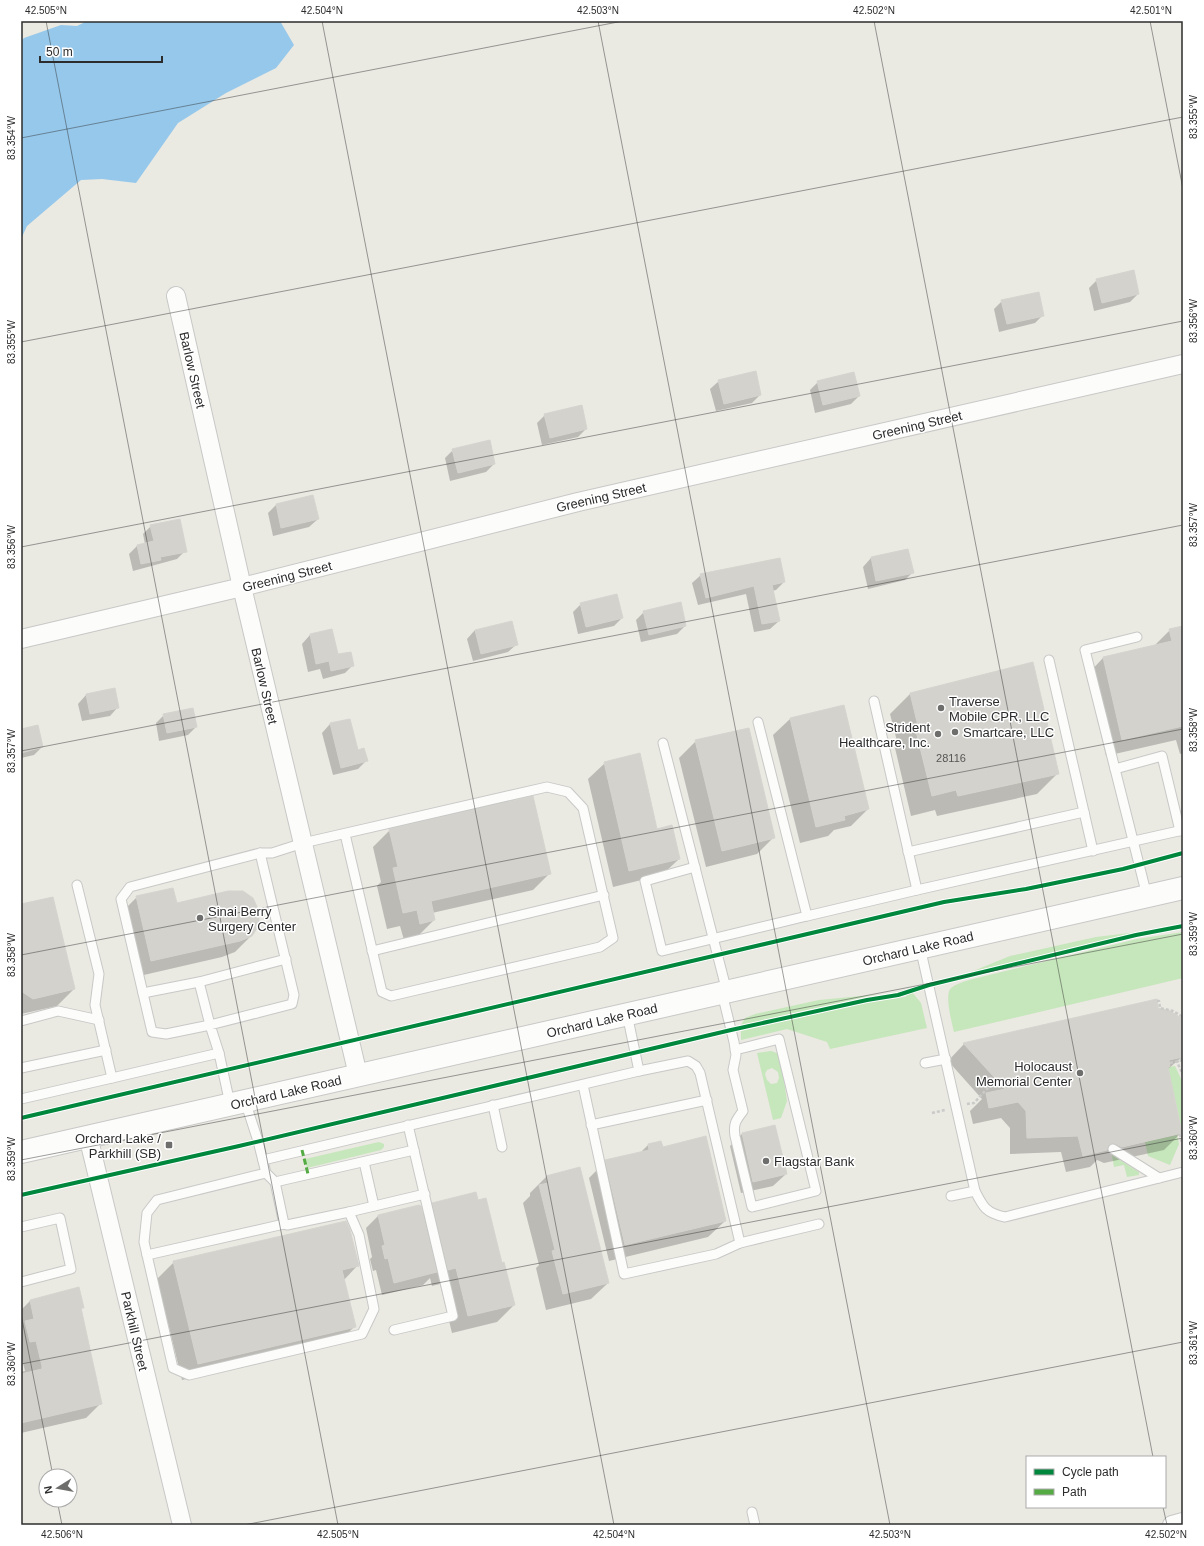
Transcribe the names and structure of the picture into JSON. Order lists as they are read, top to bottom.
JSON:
{
  "streets": {
    "main road": ["Orchard Lake Road"],
    "street": ["Barlow Street", "Greening Street", "Parkhill Street"]
  },
  "crossings": [
    ["Barlow Street", "Greening Street"],
    ["Barlow Street", "Orchard Lake Road"],
    ["Orchard Lake Road", "Parkhill Street"]
  ],
  "places": {
    "other": [
      "Traverse Mobile CPR, LLC",
      "Smartcare, LLC",
      "Strident Healthcare, Inc.",
      "Sinai Berry Surgery Center",
      "Holocaust Memorial Center",
      "Flagstar Bank"
    ],
    "transit": ["Orchard Lake / Parkhill (SB)"]
  },
  "house_numbers": ["28116"],
  "legend": ["Cycle path", "Path"],
  "scale_bar": "50 m",
  "north": "left",
  "coordinates": [
    "42.505°N",
    "42.504°N",
    "42.503°N",
    "42.502°N",
    "42.501°N",
    "83.355°W",
    "83.354°W",
    "83.356°W",
    "83.357°W",
    "83.358°W",
    "83.359°W",
    "83.360°W",
    "83.361°W",
    "42.506°N"
  ]
}
